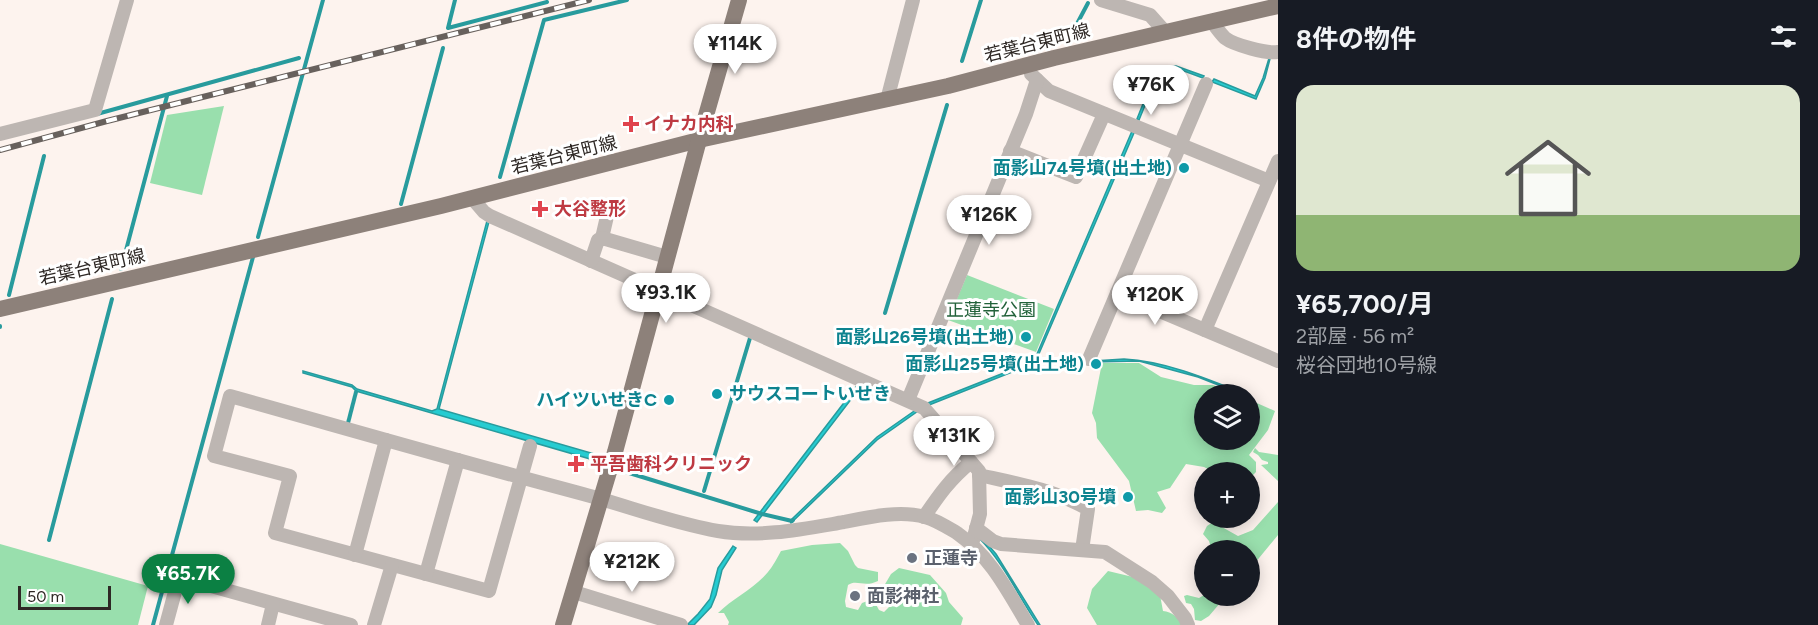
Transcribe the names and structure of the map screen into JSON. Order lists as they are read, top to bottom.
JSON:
{
  "streets": {
    "main road": ["若葉台東町線"]
  },
  "parks": ["正蓮寺公園"],
  "places": {
    "health": ["イナカ内科", "大谷整形", "平吾歯科クリニック"],
    "other": [
      "面影山74号墳(出土地)",
      "面影山26号墳(出土地)",
      "面影山25号墳(出土地)",
      "サウスコートいせき",
      "ハイツいせきC",
      "面影山30号墳",
      "正蓮寺",
      "面影神社"
    ]
  },
  "scale_bar": "50 m",
  "page": {
    "heading": "8件の物件",
    "price": [
      "¥114K",
      "¥76K",
      "¥126K",
      "¥93.1K",
      "¥120K",
      "¥131K",
      "¥212K",
      "¥65.7K"
    ],
    "list": [
      {
        "name": "¥65,700/月",
        "note": "2部屋 · 56 m² · 桜谷団地10号線"
      }
    ],
    "map_buttons": ["+", "−"],
    "scale": "50 m"
  }
}
